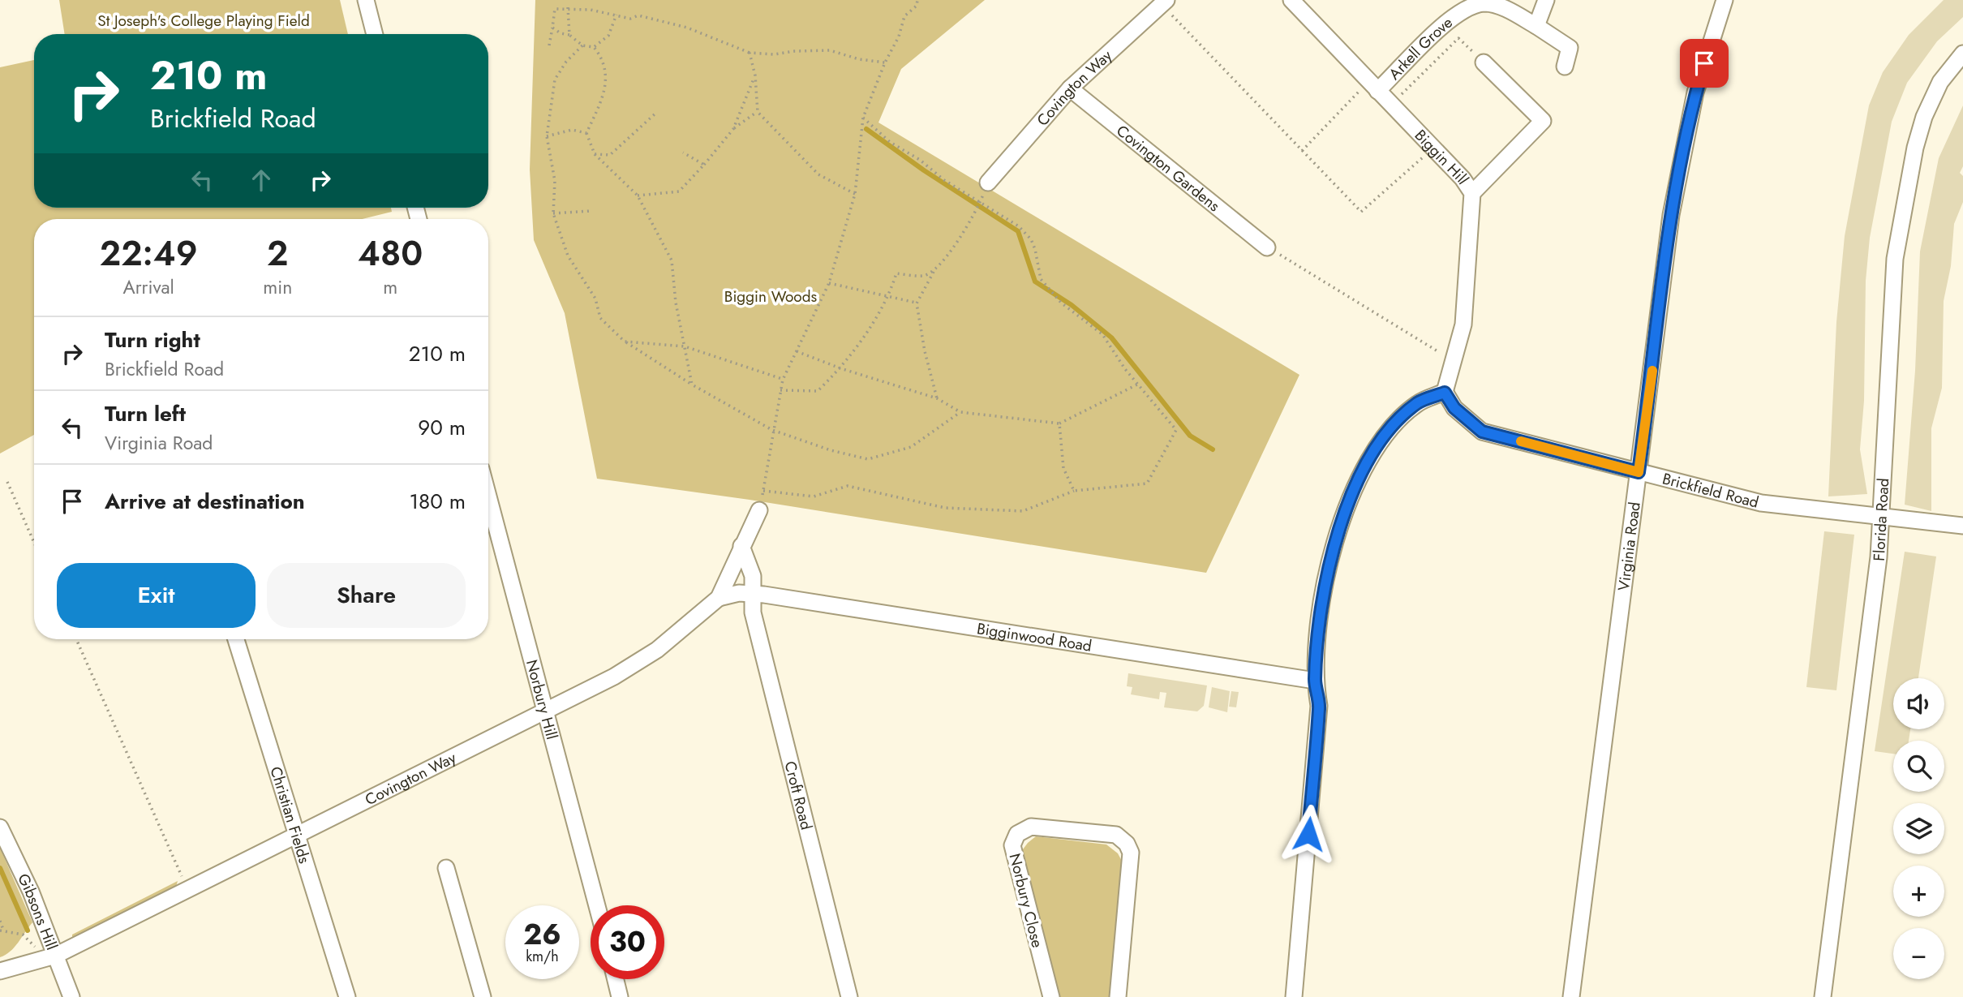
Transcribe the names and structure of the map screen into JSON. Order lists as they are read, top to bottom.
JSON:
{
  "streets": {
    "street": [
      "Arkell Grove",
      "Covington Way",
      "Biggin Hill",
      "Covington Gardens",
      "Brickfield Road",
      "Florida Road",
      "Virginia Road",
      "Bigginwood Road",
      "Norbury Hill",
      "Croft Road",
      "Christian Fields",
      "Norbury Close",
      "Gibsons Hill"
    ]
  },
  "crossings": [
    ["Arkell Grove", "Biggin Hill"],
    ["Covington Way", "Covington Gardens"],
    ["Covington Way", "Bigginwood Road"],
    ["Covington Way", "Norbury Hill"],
    ["Covington Way", "Croft Road"],
    ["Covington Way", "Christian Fields"],
    ["Covington Way", "Gibsons Hill"],
    ["Biggin Hill", "Brickfield Road"],
    ["Brickfield Road", "Florida Road"],
    ["Brickfield Road", "Virginia Road"],
    ["Bigginwood Road", "Croft Road"]
  ],
  "parks": ["St Joseph's College Playing Field", "Biggin Woods"],
  "page": {
    "turn": ["210 m", "Brickfield Road"],
    "eta": [
      "22:49",
      "Arrival",
      "2",
      "min",
      "480",
      "m"
    ],
    "list": [
      {
        "name": "Turn right",
        "note": "Brickfield Road",
        "value": "210 m"
      },
      {
        "name": "Turn left",
        "note": "Virginia Road",
        "value": "90 m"
      },
      {
        "name": "Arrive at destination",
        "value": "180 m"
      }
    ],
    "buttons": ["Exit", "Share"],
    "map_buttons": ["+", "−"],
    "speed": "26 km/h",
    "limit": "30"
  }
}
